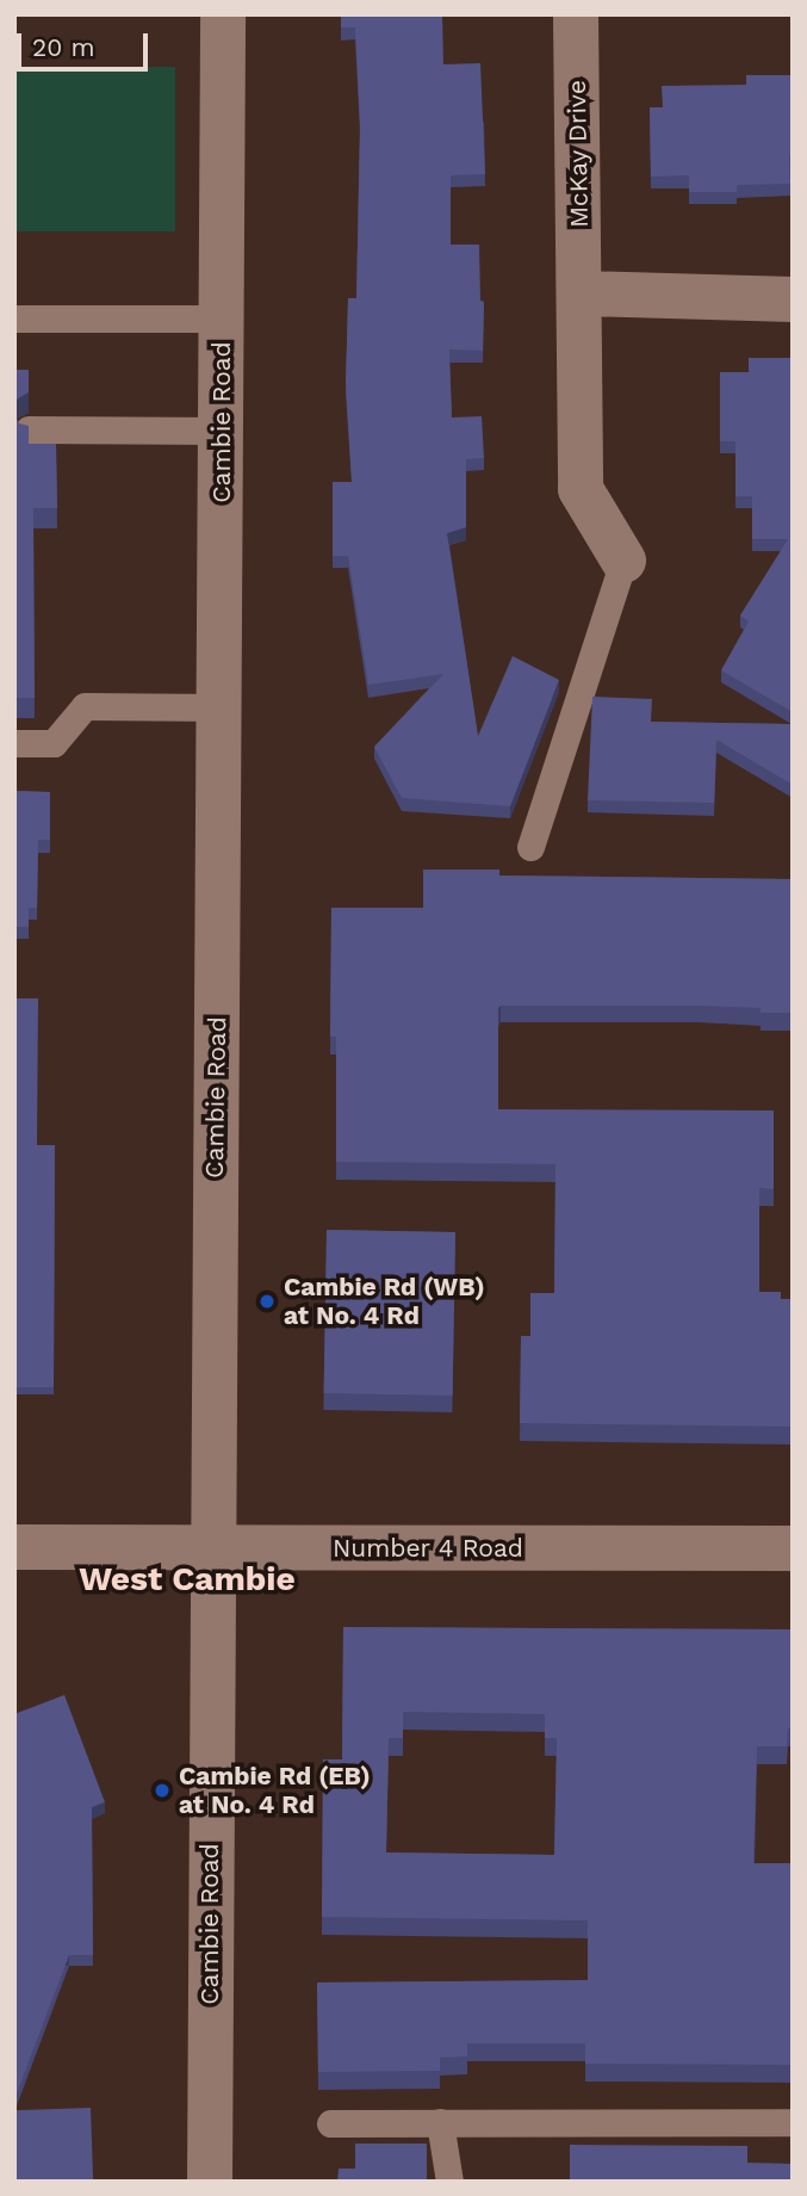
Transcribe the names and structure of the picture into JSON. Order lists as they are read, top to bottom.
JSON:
{
  "streets": {
    "main road": ["McKay Drive", "Cambie Road", "Number 4 Road"]
  },
  "crossings": [
    ["Cambie Road", "Number 4 Road"]
  ],
  "districts": ["West Cambie"],
  "places": ["Cambie Rd (WB) at No. 4 Rd", "Cambie Rd (EB) at No. 4 Rd"],
  "scale_bar": "20 m"
}
